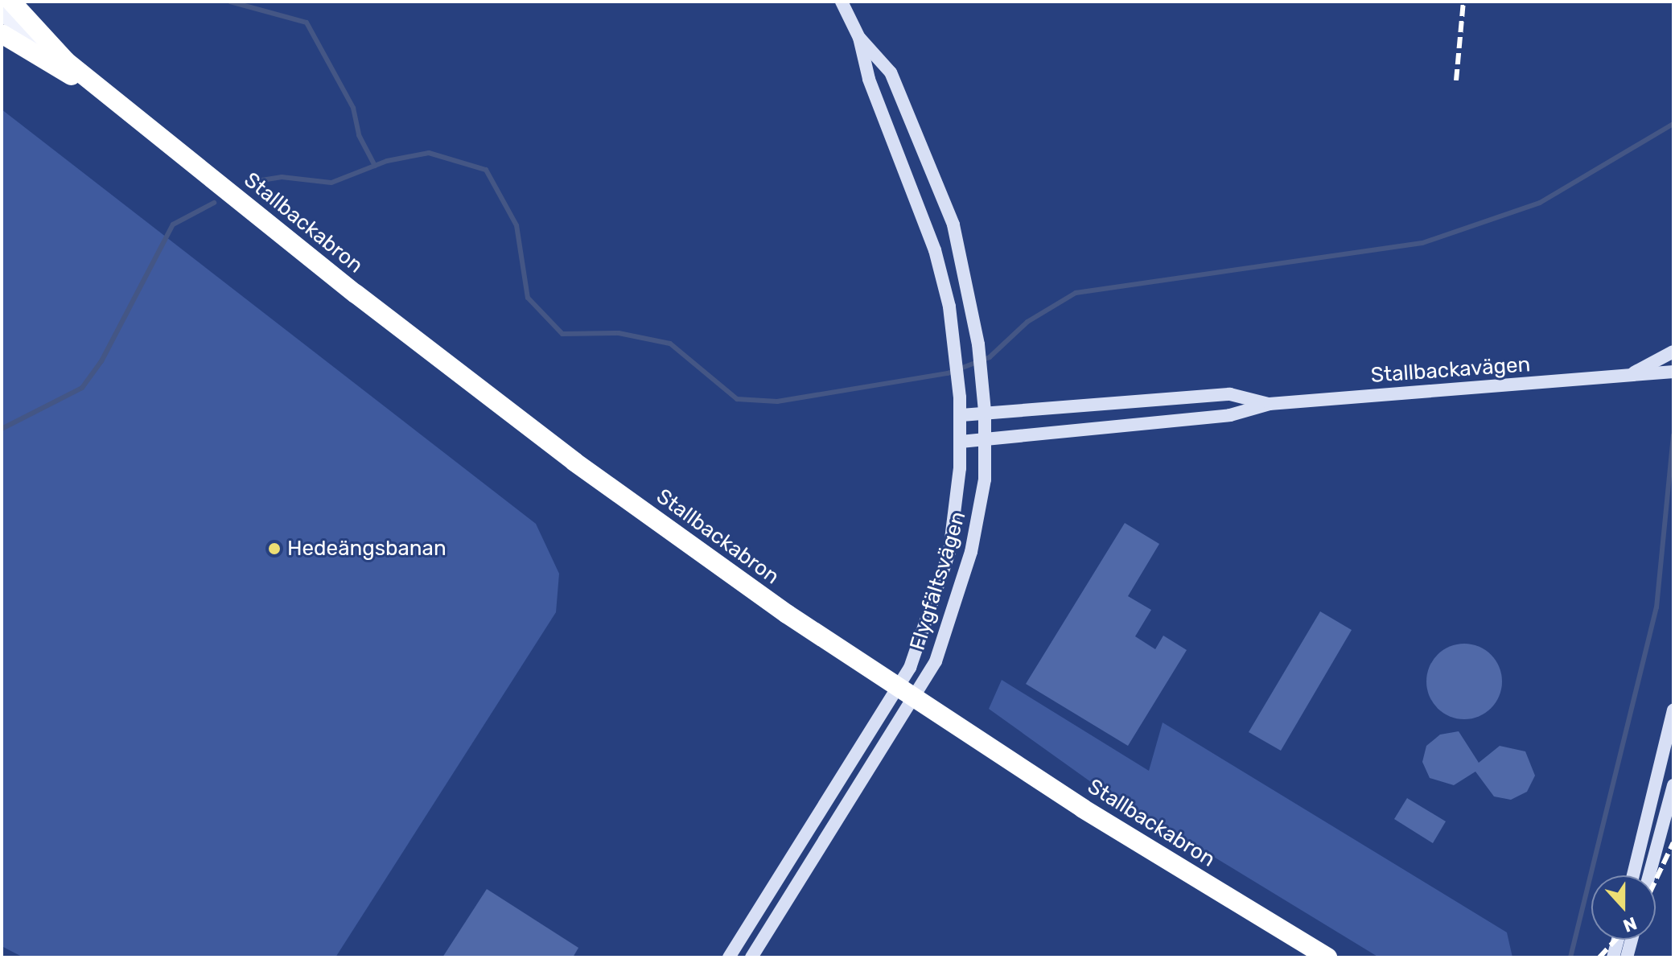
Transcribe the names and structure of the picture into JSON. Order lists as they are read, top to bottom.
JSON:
{
  "streets": {
    "highway": ["Stallbackabron"],
    "street": ["Stallbackavägen", "Flygfältsvägen"]
  },
  "crossings": [
    ["Stallbackavägen", "Flygfältsvägen"]
  ],
  "places": ["Hedeängsbanan"],
  "north": "bottom"
}
